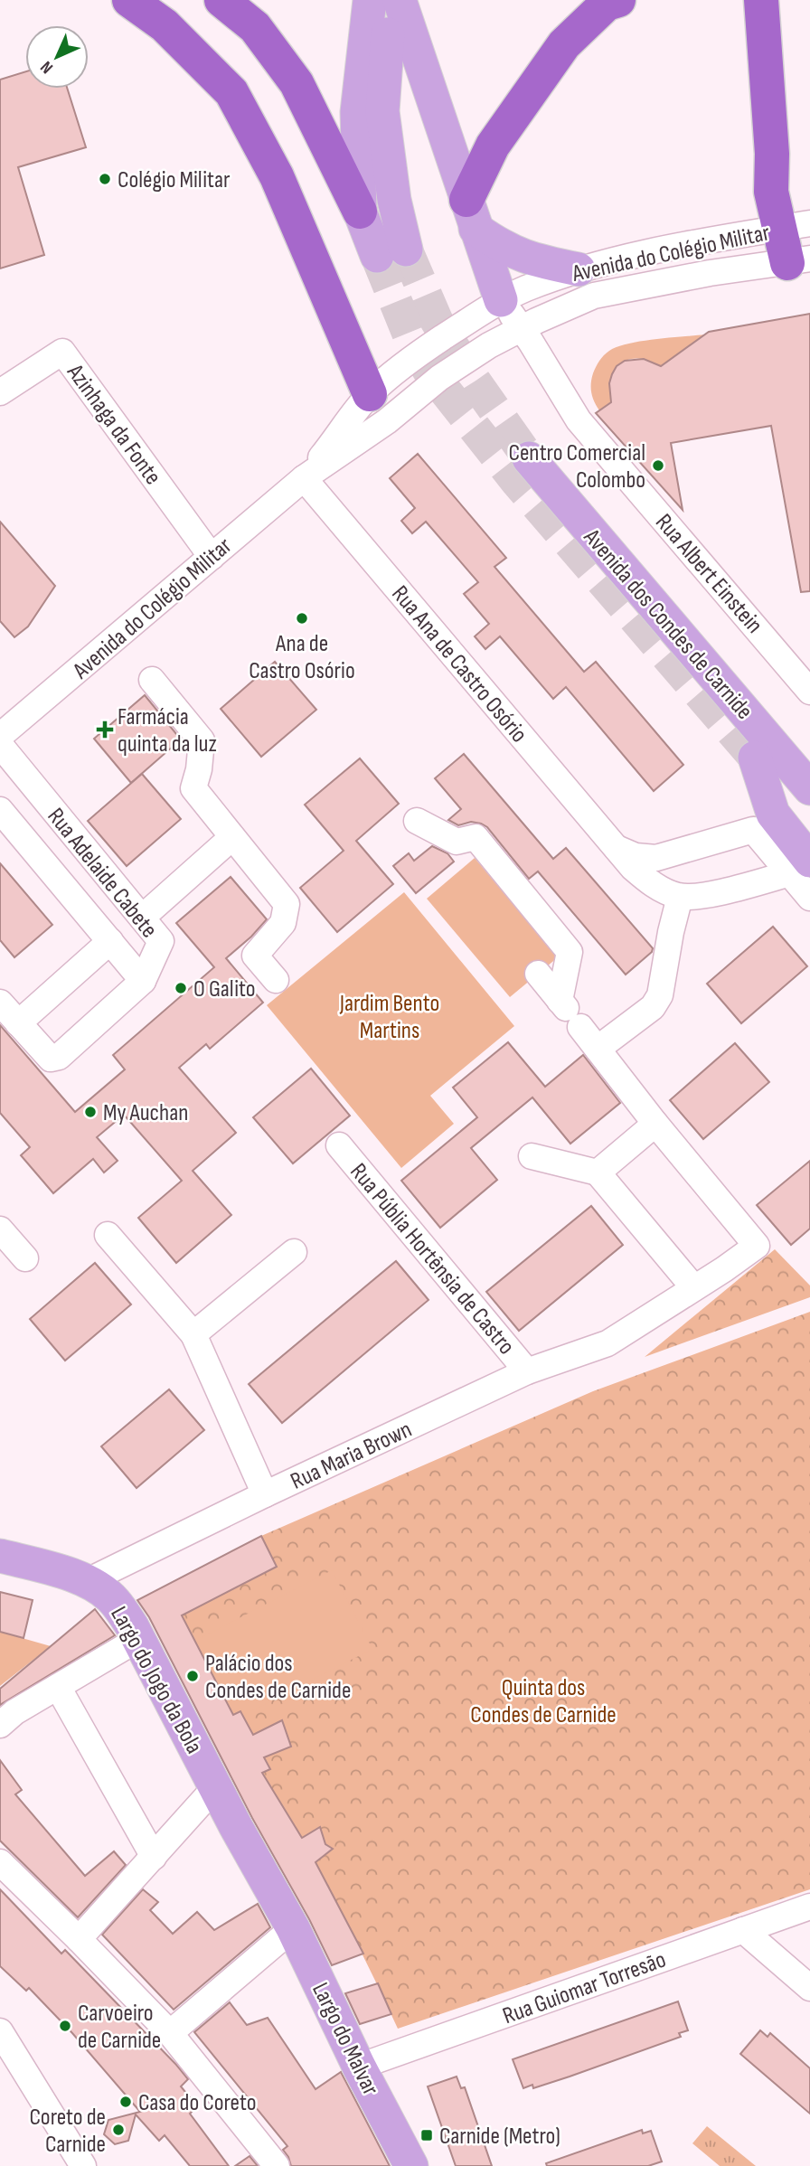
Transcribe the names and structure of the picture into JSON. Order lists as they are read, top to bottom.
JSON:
{
  "streets": {
    "main road": ["Avenida dos Condes de Carnide", "Largo do Jogo da Bola", "Largo do Malvar"],
    "street": [
      "Avenida do Colégio Militar",
      "Azinhaga da Fonte",
      "Rua Albert Einstein",
      "Rua Ana de Castro Osório",
      "Rua Adelaide Cabete",
      "Rua Públia Hortênsia de Castro",
      "Rua Maria Brown",
      "Rua Guiomar Torresão"
    ]
  },
  "crossings": [
    ["Avenida do Colégio Militar", "Azinhaga da Fonte"],
    ["Avenida do Colégio Militar", "Rua Albert Einstein"],
    ["Avenida do Colégio Militar", "Rua Ana de Castro Osório"],
    ["Rua Públia Hortênsia de Castro", "Rua Maria Brown"],
    ["Rua Maria Brown", "Largo do Jogo da Bola"],
    ["Largo do Jogo da Bola", "Largo do Malvar"],
    ["Rua Guiomar Torresão", "Largo do Malvar"]
  ],
  "parks": ["Jardim Bento Martins", "Quinta dos Condes de Carnide"],
  "places": {
    "other": [
      "Colégio Militar",
      "Centro Comercial Colombo",
      "Ana de Castro Osório",
      "O Galito",
      "My Auchan",
      "Palácio dos Condes de Carnide",
      "Carvoeiro de Carnide",
      "Casa do Coreto",
      "Coreto de Carnide"
    ],
    "health": ["Farmácia quinta da luz"],
    "transit": ["Carnide (Metro)"]
  },
  "north": "bottom left"
}
